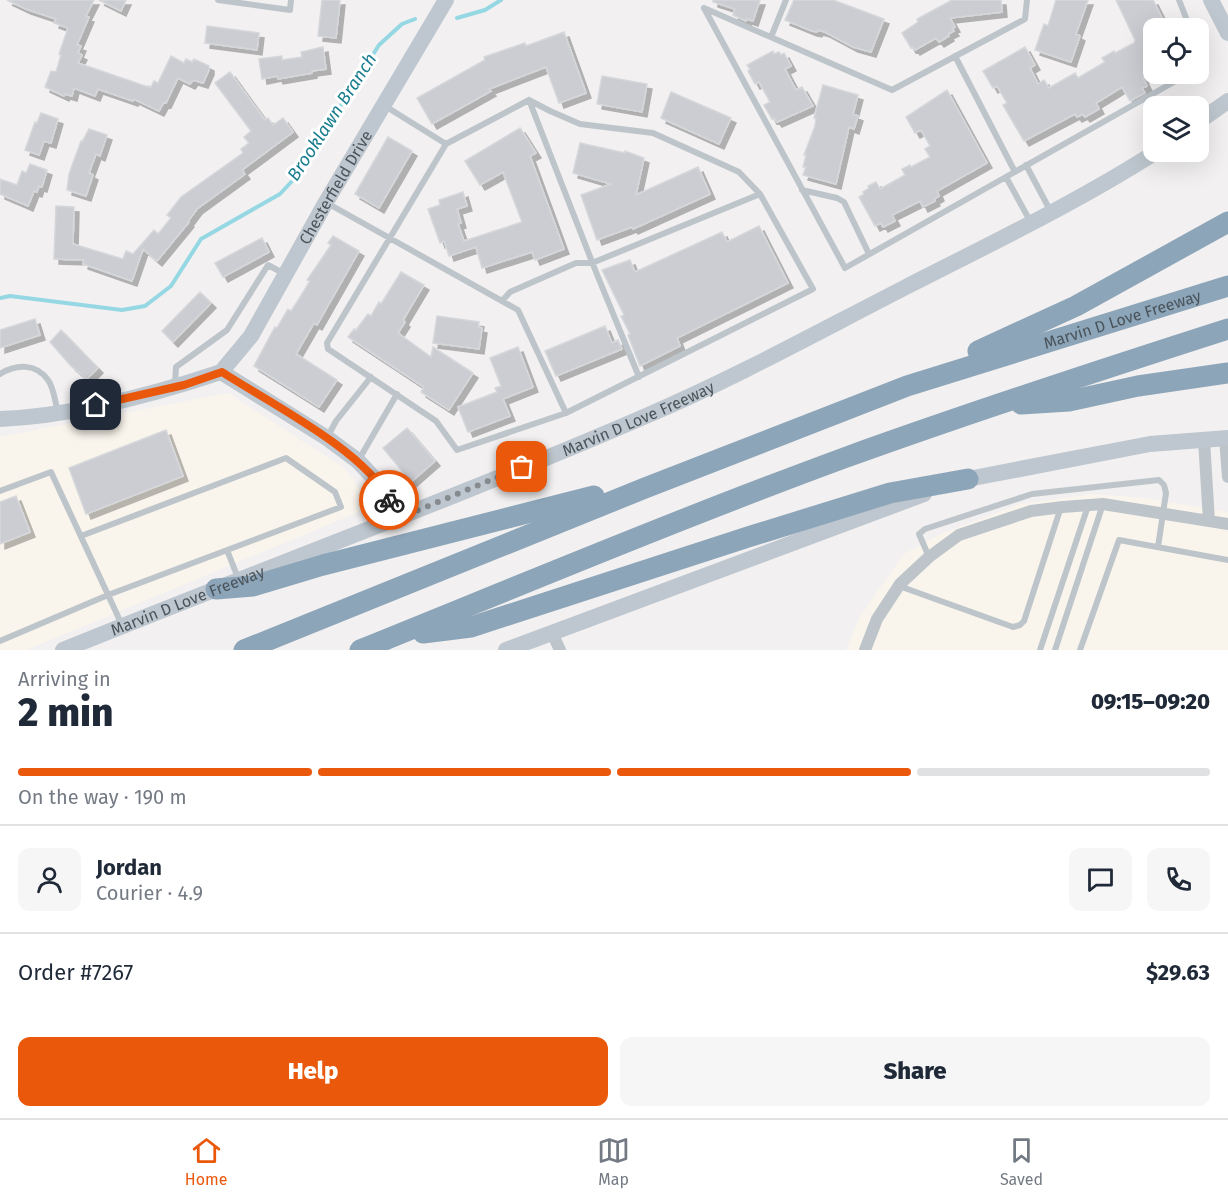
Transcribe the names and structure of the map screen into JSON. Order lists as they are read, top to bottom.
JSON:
{
  "streets": {
    "highway": ["Marvin D Love Freeway"],
    "main road": ["Chesterfield Drive"]
  },
  "water": ["Brooklawn Branch"],
  "page": {
    "heading": ["2 min", "Arriving in", "09:15–09:20"],
    "panel": [
      "Jordan",
      "Courier · 4.9",
      "Order #7267",
      "$29.63"
    ],
    "bar": "On the way · 190 m",
    "buttons": ["Help", "Share"],
    "tabs": ["Home", "Map", "Saved"]
  }
}
